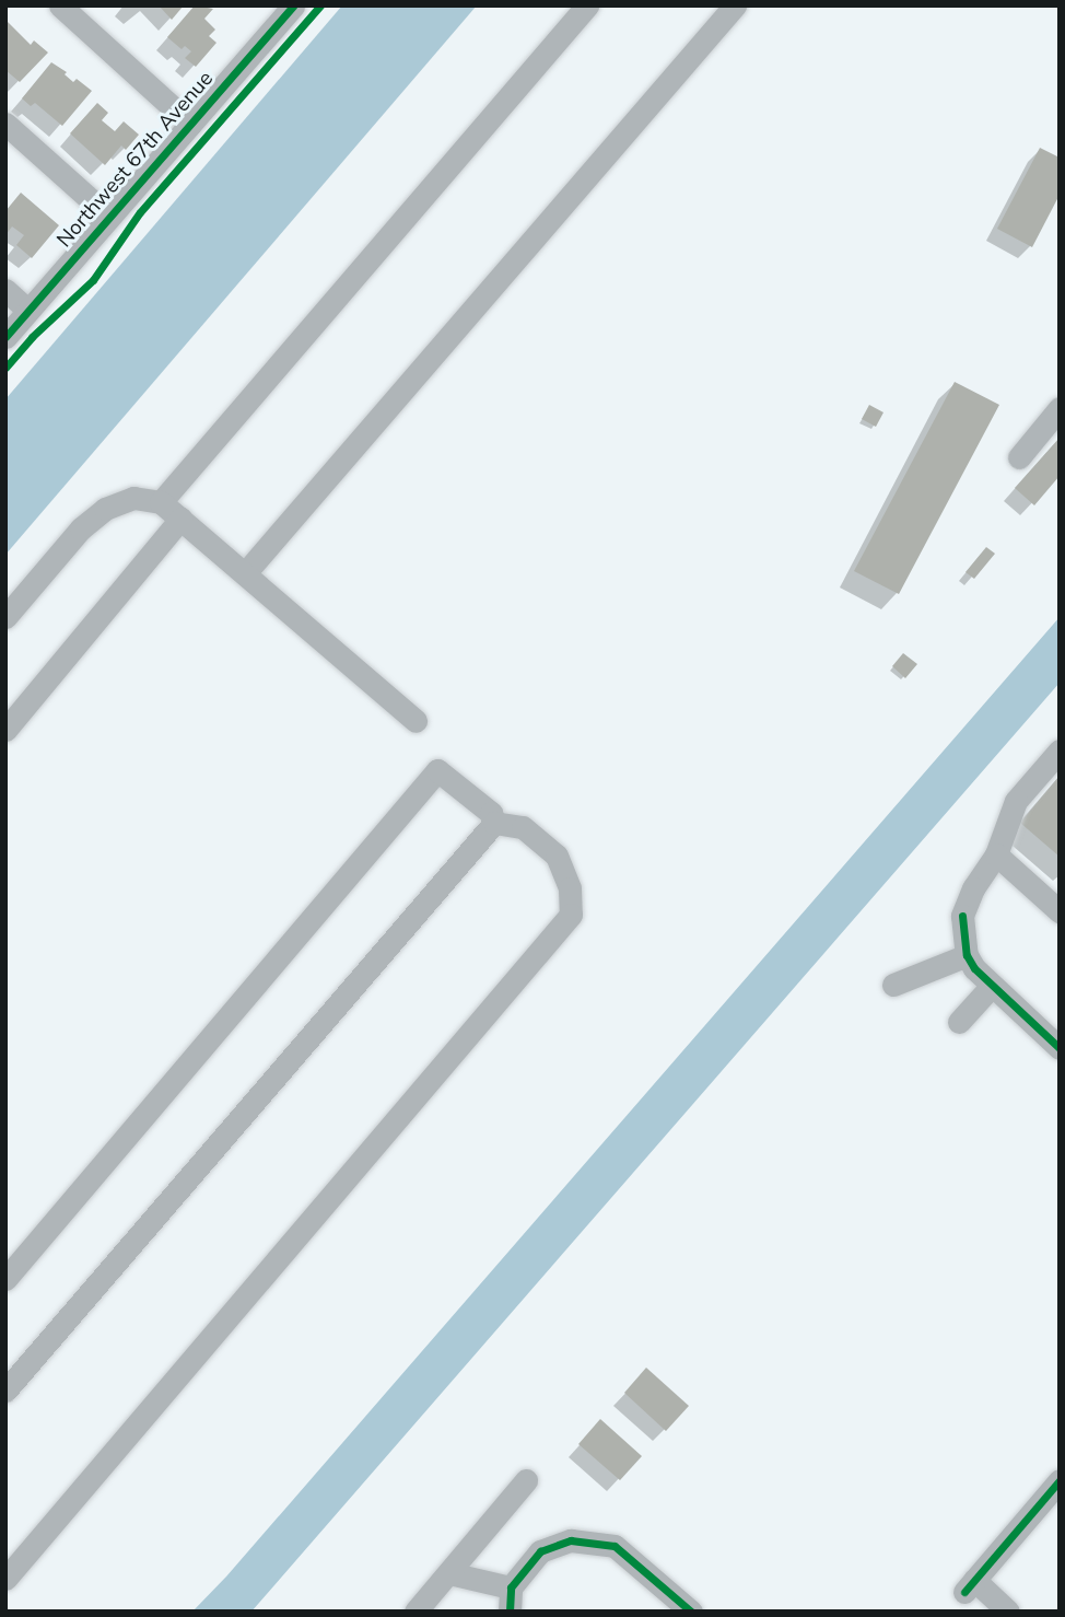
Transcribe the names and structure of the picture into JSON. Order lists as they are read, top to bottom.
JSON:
{
  "streets": {
    "street": ["Northwest 67th Avenue"]
  }
}
